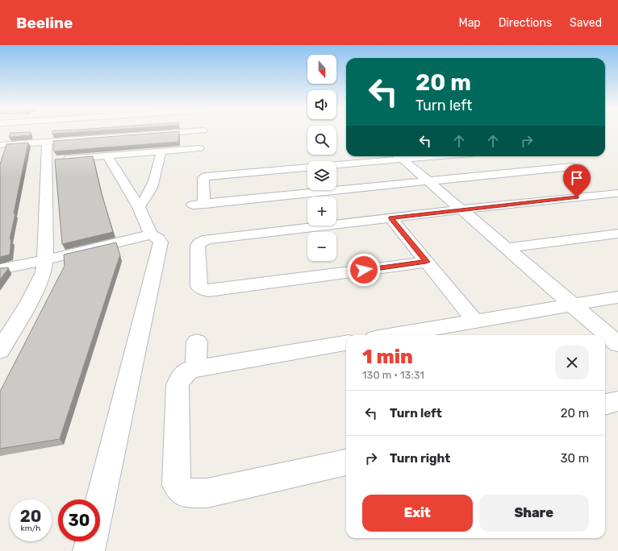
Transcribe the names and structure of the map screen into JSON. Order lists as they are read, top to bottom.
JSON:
{
  "north": "bottom",
  "page": {
    "header": "Beeline",
    "nav": ["Map", "Directions", "Saved"],
    "map_buttons": ["+", "−"],
    "turn": ["20 m", "Turn left"],
    "heading": ["1 min", "130 m · 13:31"],
    "list": [
      {
        "name": "Turn left",
        "value": "20 m"
      },
      {
        "name": "Turn right",
        "value": "30 m"
      }
    ],
    "buttons": ["Exit", "Share"],
    "speed": "20 km/h",
    "limit": "30"
  }
}
